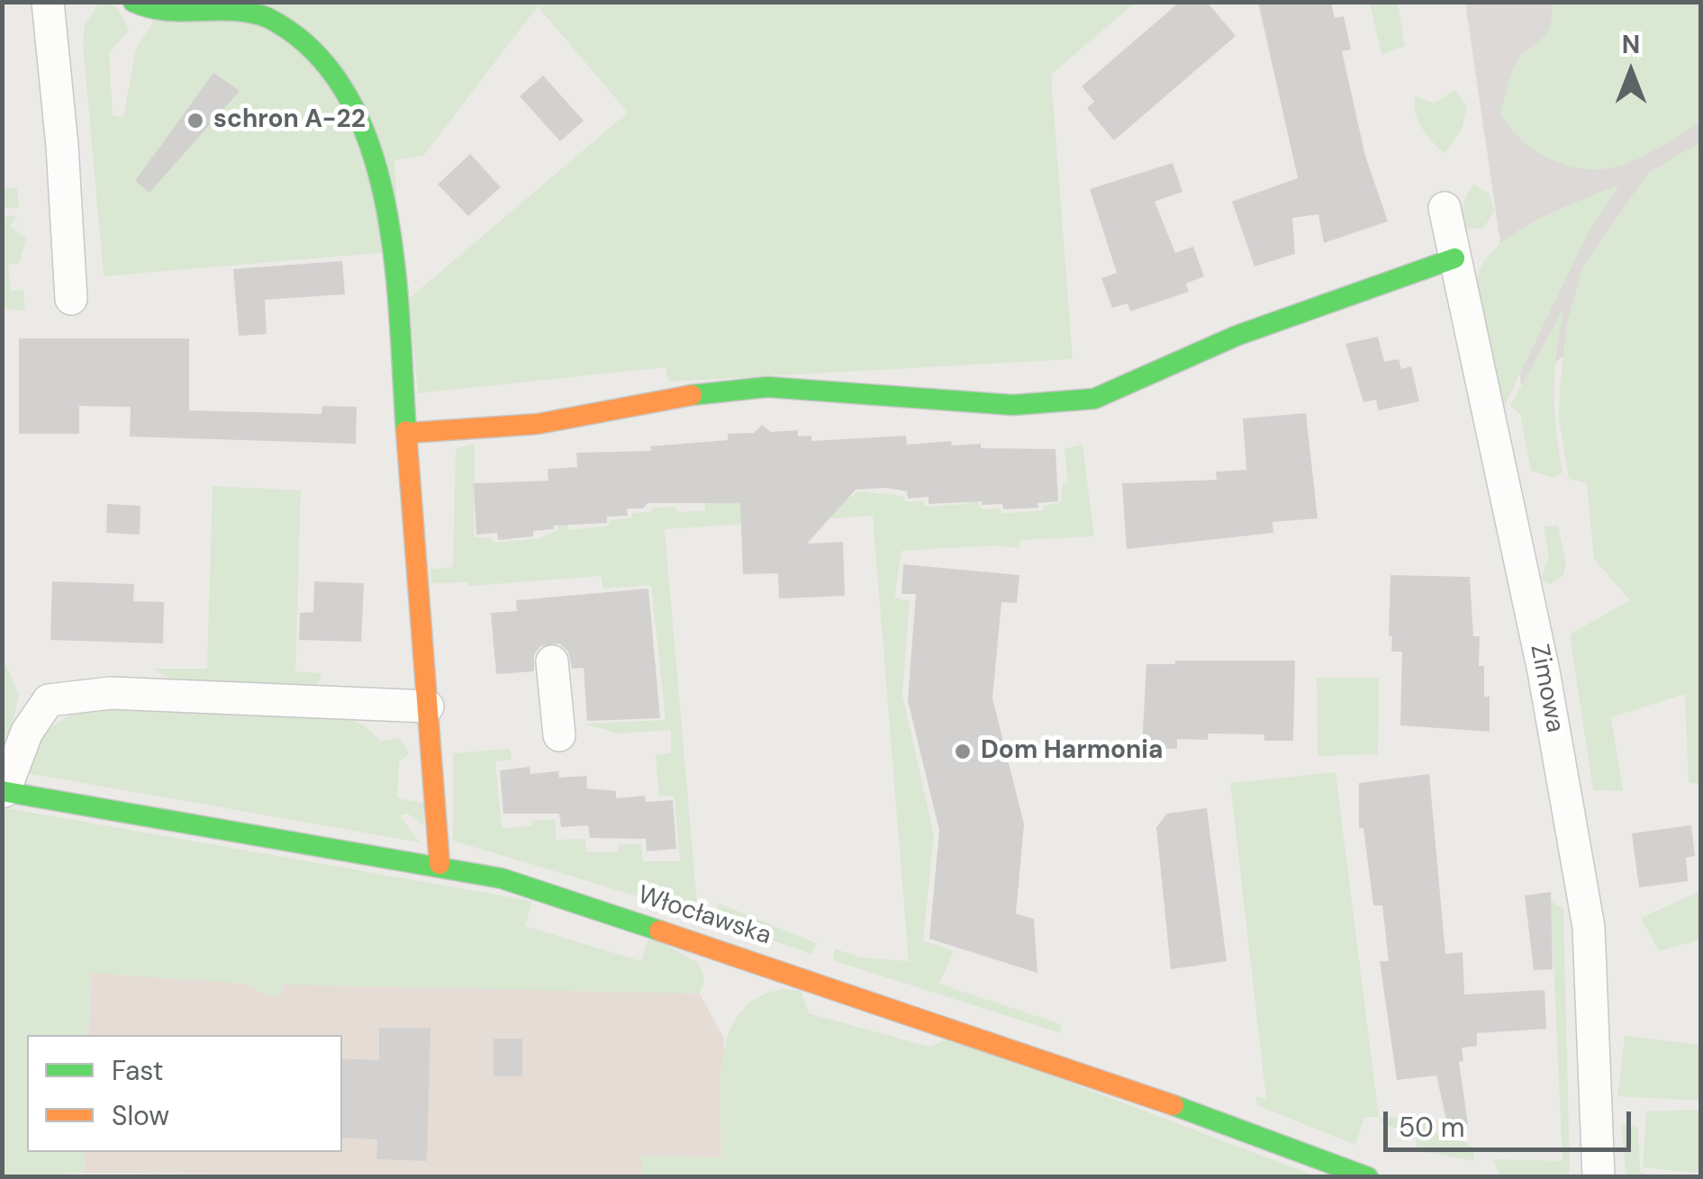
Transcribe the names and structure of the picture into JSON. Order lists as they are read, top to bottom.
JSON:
{
  "streets": {
    "street": ["Zimowa", "Włocławska"]
  },
  "places": ["schron A-22", "Dom Harmonia"],
  "legend": ["Fast", "Slow"],
  "scale_bar": "50 m",
  "north": "top"
}
